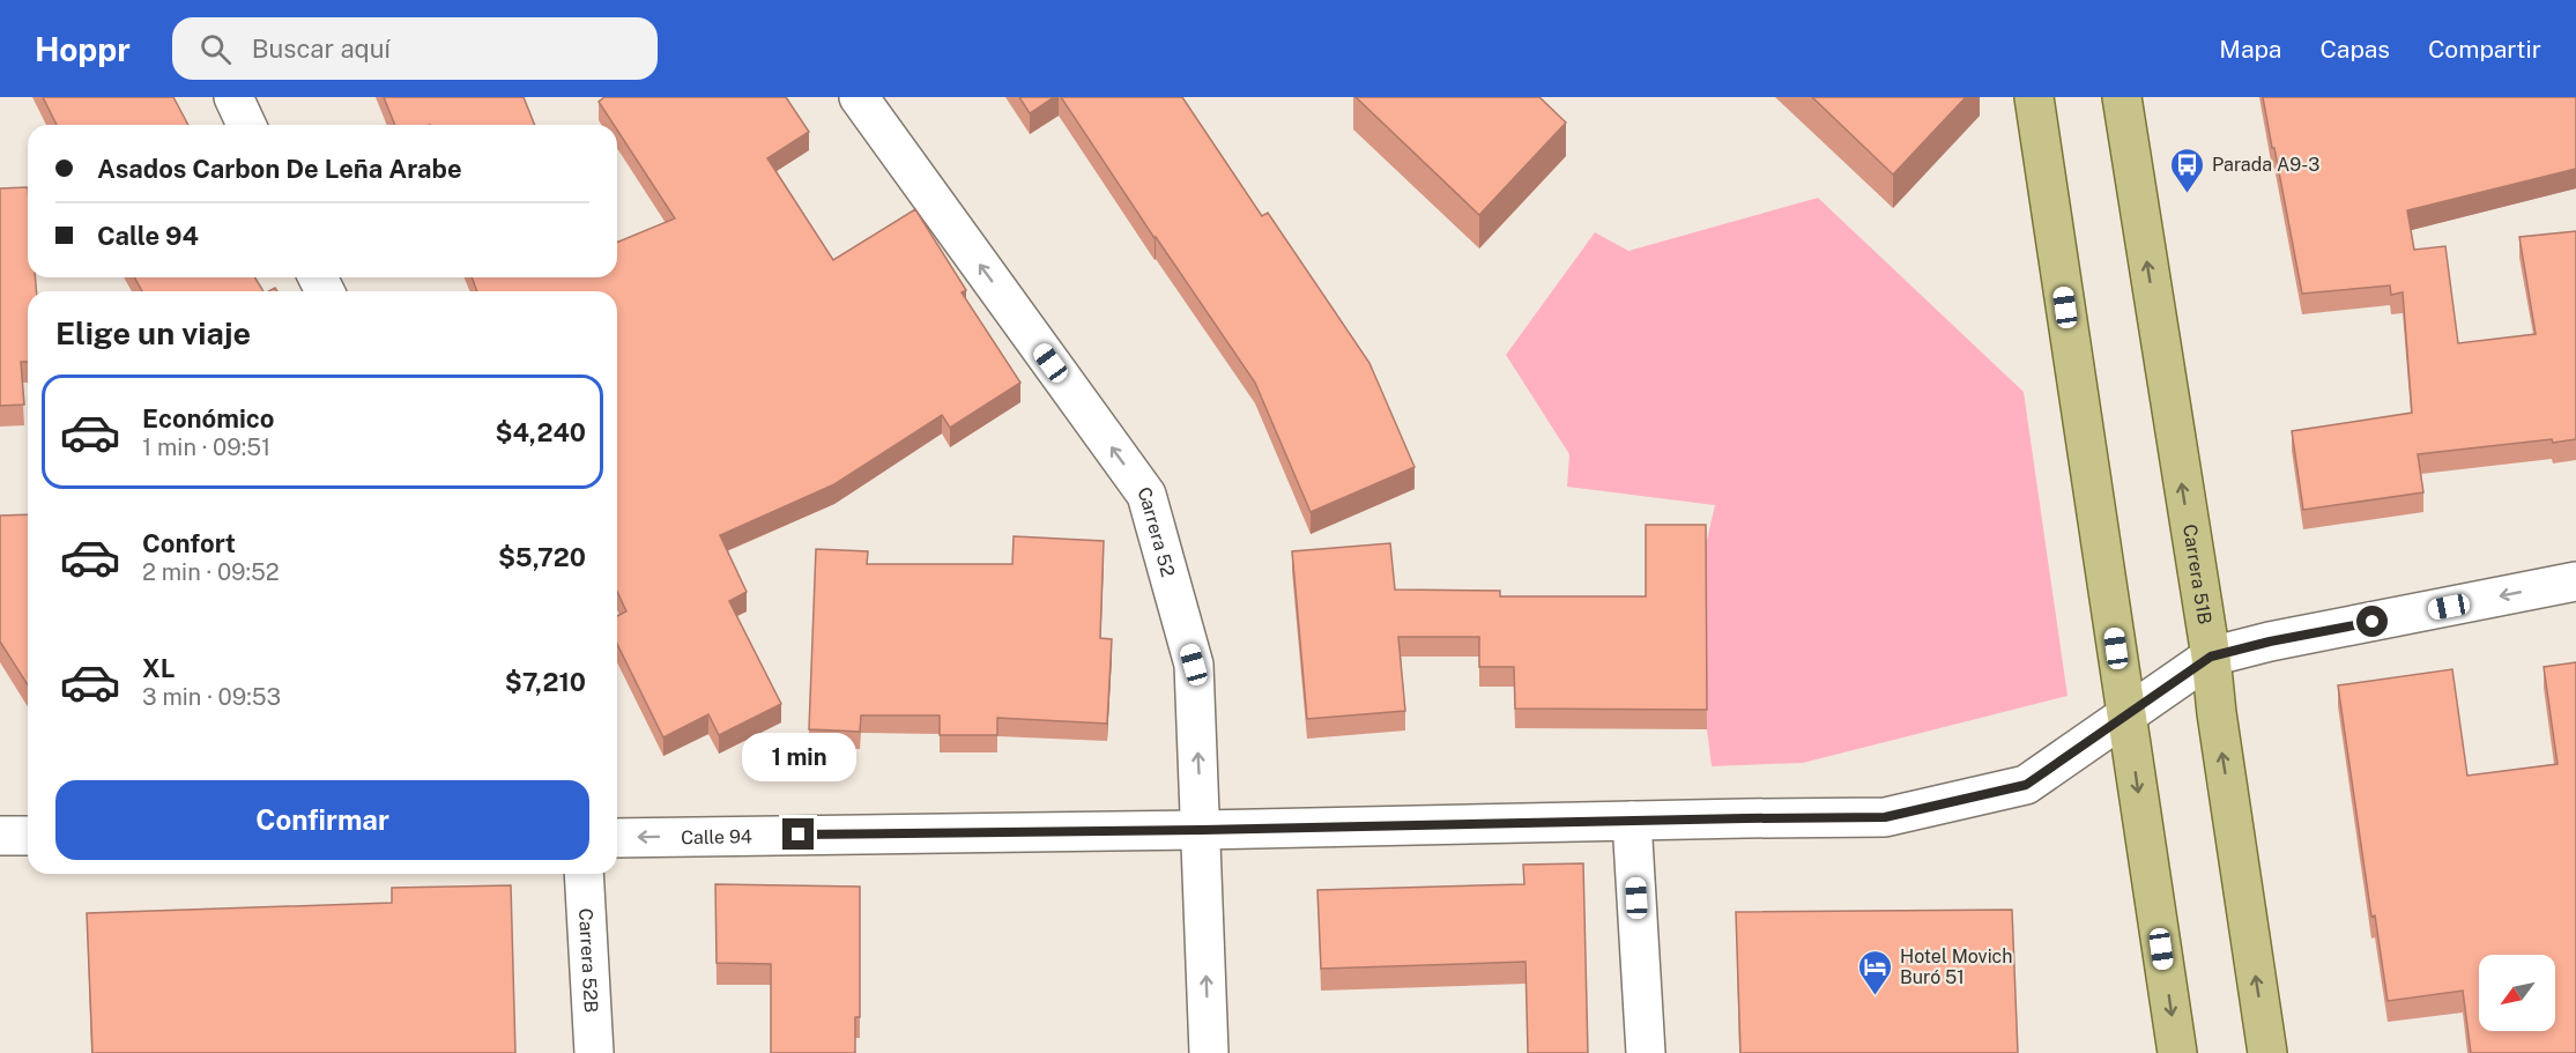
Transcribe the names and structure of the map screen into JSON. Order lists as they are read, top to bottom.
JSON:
{
  "streets": {
    "main road": ["Carrera 51B"],
    "street": ["Carrera 52", "Calle 94", "Carrera 52B"]
  },
  "crossings": [
    ["Carrera 52", "Calle 94"],
    ["Carrera 51B", "Calle 94"]
  ],
  "one_way": ["Carrera 52", "Calle 94"],
  "places": {
    "bus stop": ["Parada A9-3"],
    "hotel": ["Hotel Movich Buró 51"]
  },
  "north": "bottom left",
  "page": {
    "header": "Hoppr",
    "search": "Buscar aquí",
    "nav": ["Mapa", "Capas", "Compartir"],
    "banner": ["Asados Carbon De Leña Arabe", "Calle 94"],
    "heading": "Elige un viaje",
    "list": [
      {
        "name": "Económico",
        "note": "1 min · 09:51",
        "value": "$4,240"
      },
      {
        "name": "Confort",
        "note": "2 min · 09:52",
        "value": "$5,720"
      },
      {
        "name": "XL",
        "note": "3 min · 09:53",
        "value": "$7,210"
      }
    ],
    "bubble": "1 min",
    "buttons": "Confirmar"
  }
}
